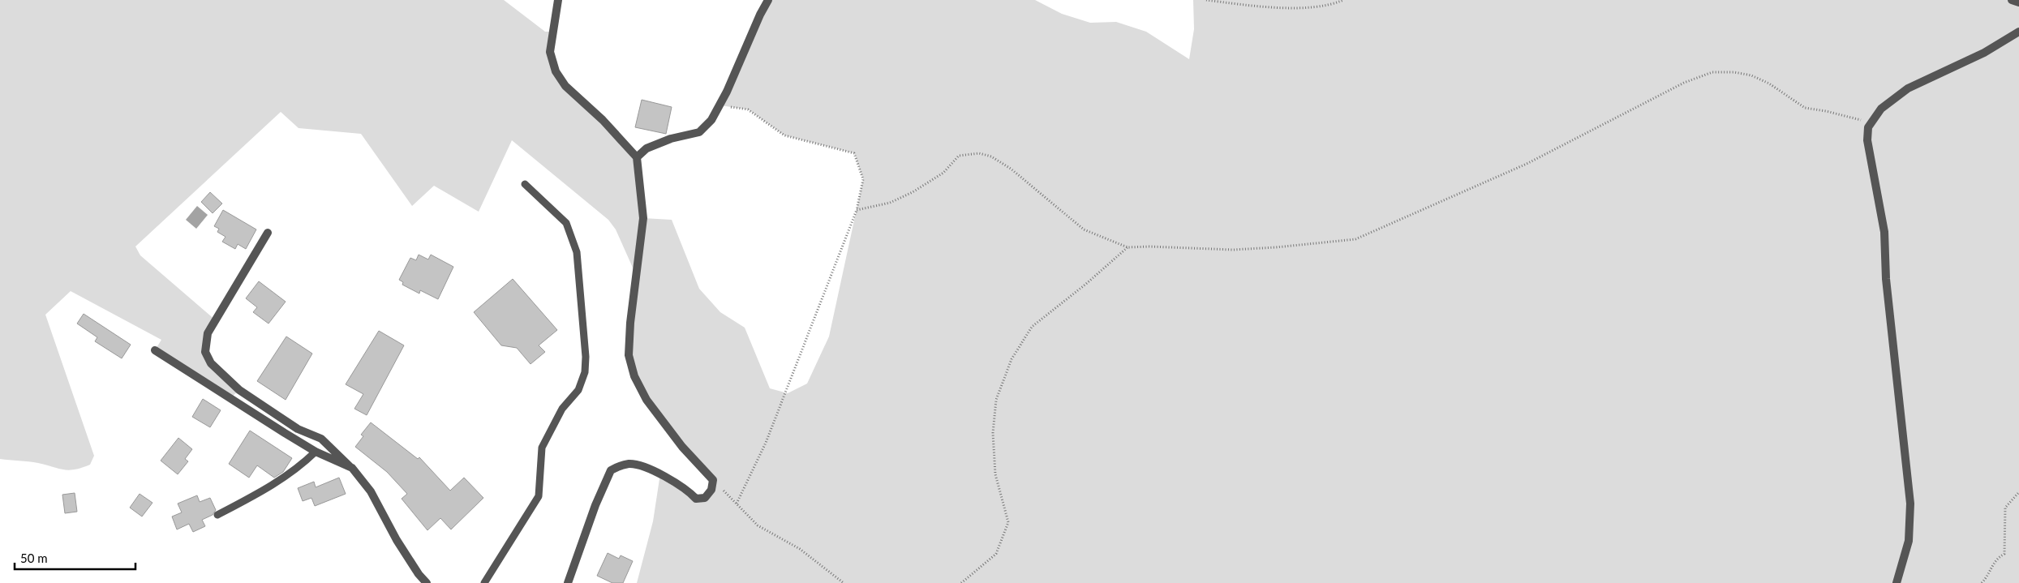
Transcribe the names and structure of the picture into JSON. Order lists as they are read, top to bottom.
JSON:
{
  "scale_bar": "50 m"
}
